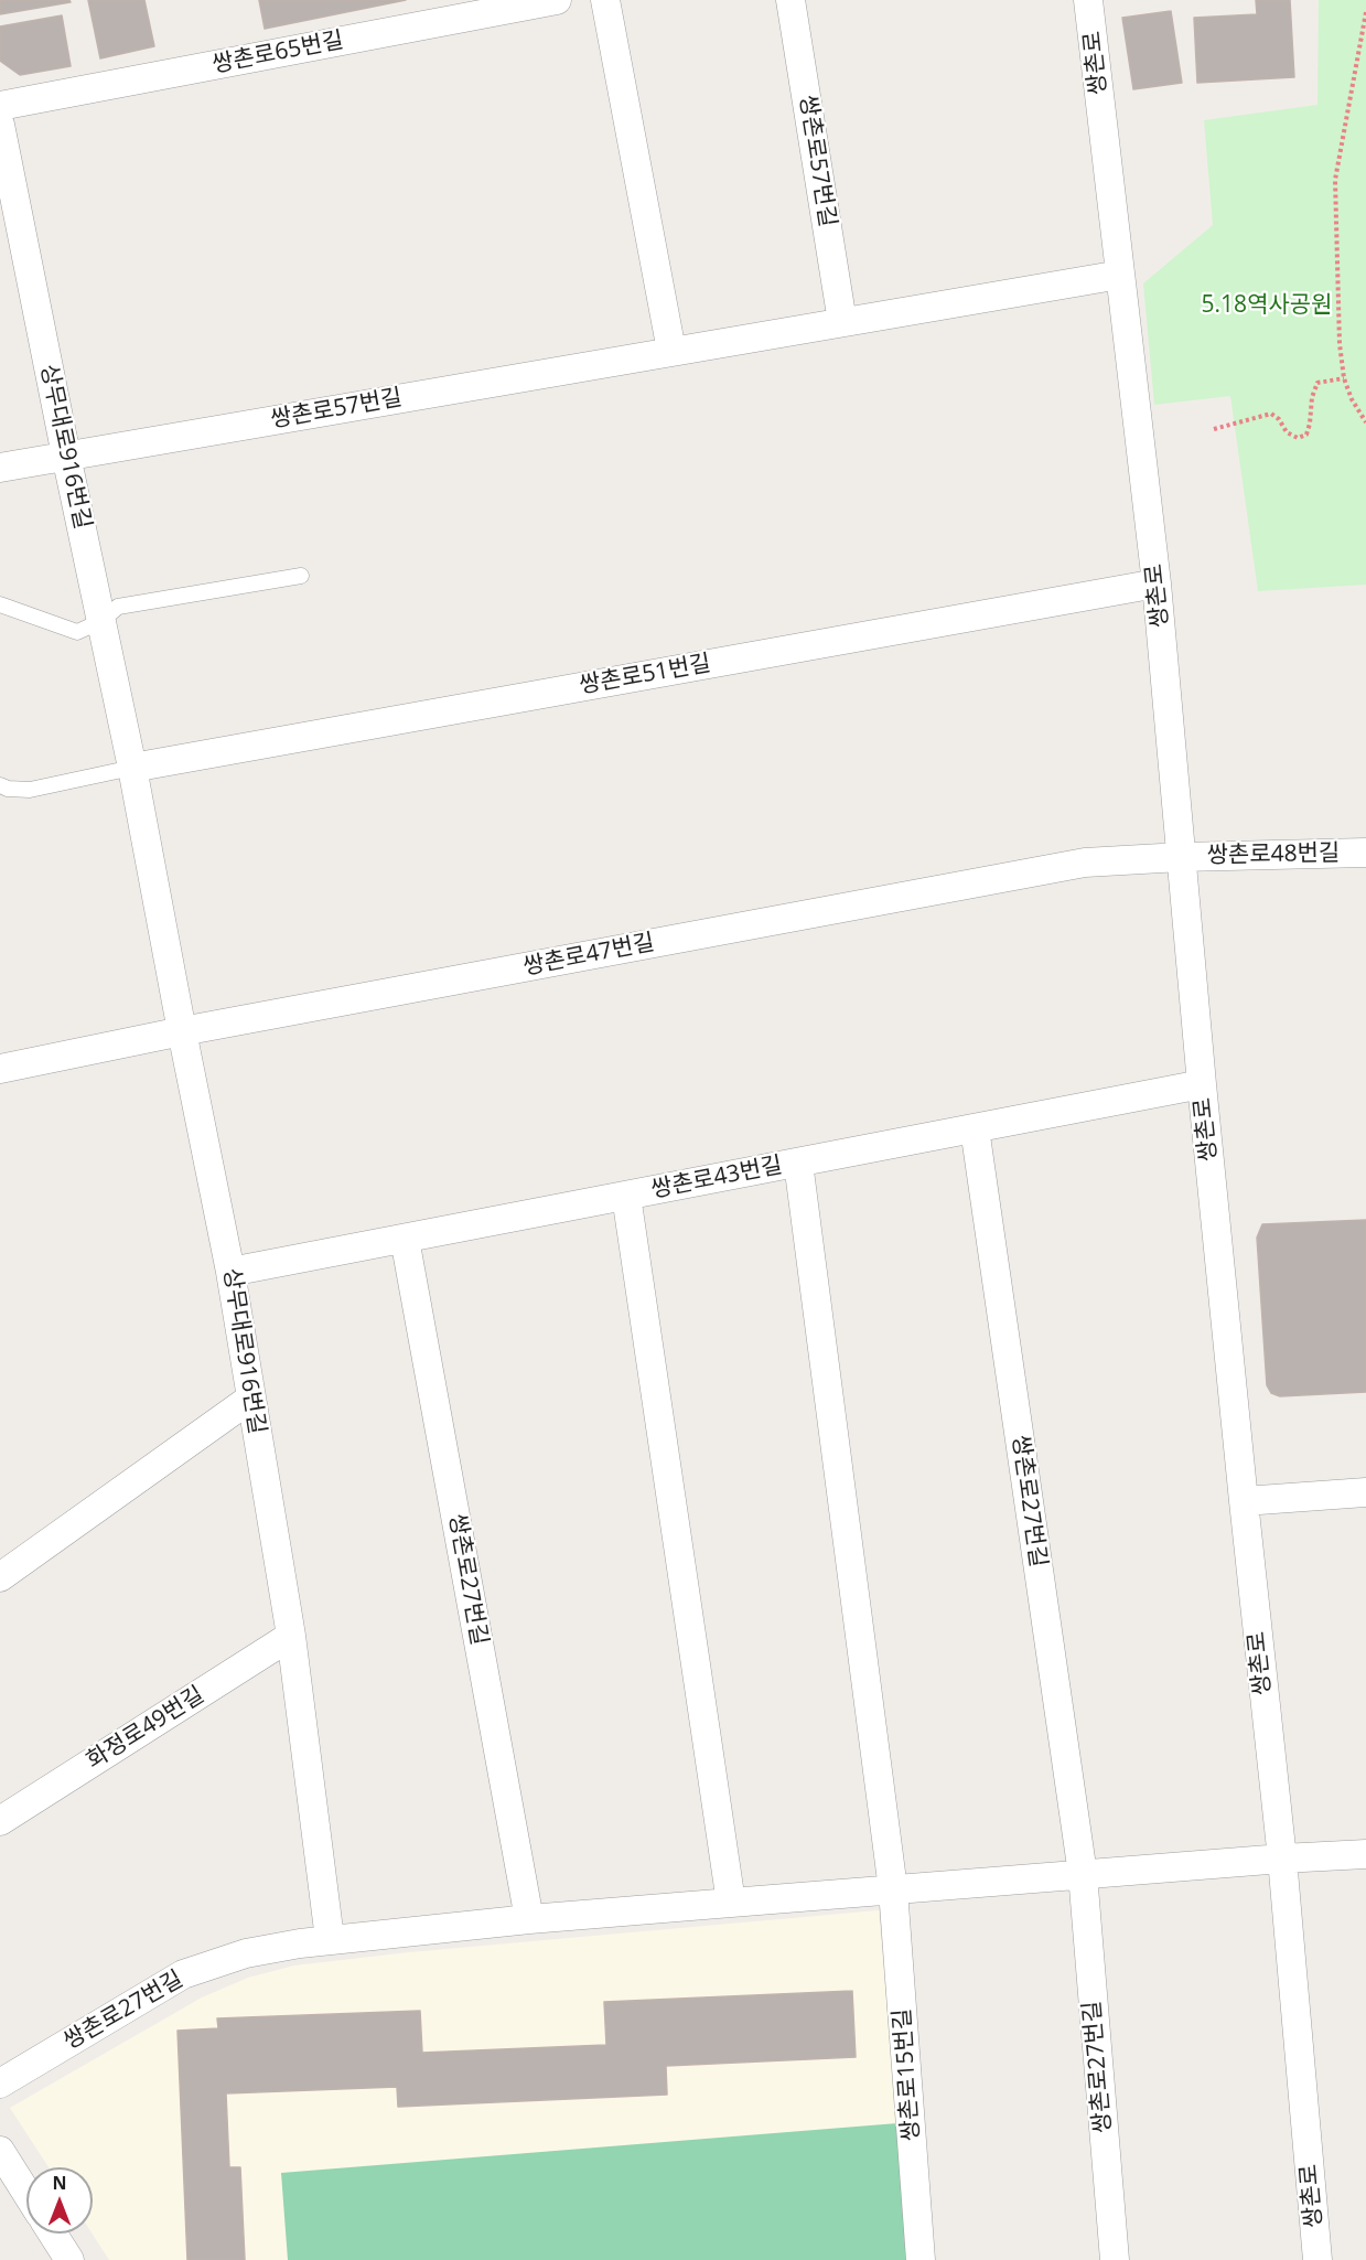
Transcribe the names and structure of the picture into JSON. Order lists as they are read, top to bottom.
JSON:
{
  "streets": {
    "street": [
      "쌍촌로65번길",
      "쌍촌로",
      "쌍촌로57번길",
      "상무대로916번길",
      "쌍촌로51번길",
      "쌍촌로48번길",
      "쌍촌로47번길",
      "쌍촌로43번길",
      "쌍촌로27번길",
      "화정로49번길",
      "쌍촌로15번길"
    ]
  },
  "crossings": [
    ["쌍촌로", "쌍촌로57번길"],
    ["쌍촌로", "쌍촌로51번길"],
    ["쌍촌로", "쌍촌로48번길"],
    ["쌍촌로", "쌍촌로47번길"],
    ["쌍촌로", "쌍촌로43번길"],
    ["쌍촌로", "쌍촌로27번길"],
    ["쌍촌로57번길", "상무대로916번길"],
    ["상무대로916번길", "쌍촌로51번길"],
    ["상무대로916번길", "쌍촌로47번길"],
    ["상무대로916번길", "쌍촌로43번길"],
    ["상무대로916번길", "쌍촌로27번길"],
    ["상무대로916번길", "화정로49번길"],
    ["쌍촌로48번길", "쌍촌로47번길"],
    ["쌍촌로43번길", "쌍촌로27번길"],
    ["쌍촌로27번길", "쌍촌로15번길"]
  ],
  "parks": ["5.18역사공원"],
  "north": "top"
}
